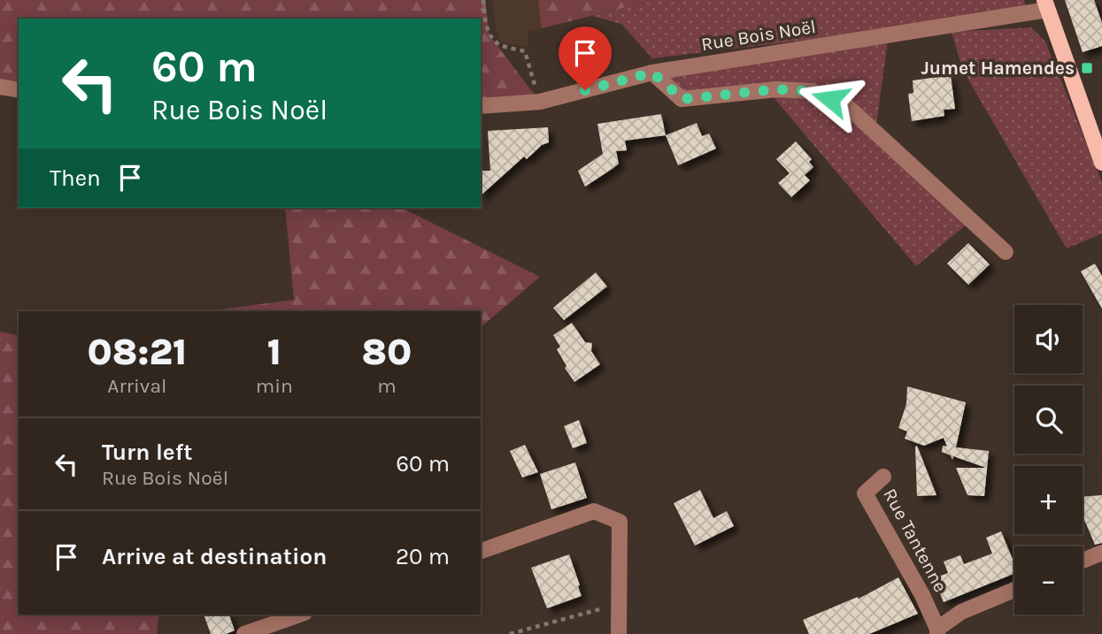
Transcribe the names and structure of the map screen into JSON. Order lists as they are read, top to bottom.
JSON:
{
  "streets": {
    "street": ["Rue Bois Noël", "Rue Tantenne"]
  },
  "places": {
    "transit": ["Jumet Hamendes"]
  },
  "page": {
    "turn": ["60 m", "Rue Bois Noël"],
    "then": "Then",
    "map_buttons": ["+", "−"],
    "eta": [
      "08:21",
      "Arrival",
      "1",
      "min",
      "80",
      "m"
    ],
    "list": [
      {
        "name": "Turn left",
        "note": "Rue Bois Noël",
        "value": "60 m"
      },
      {
        "name": "Arrive at destination",
        "value": "20 m"
      }
    ]
  }
}
